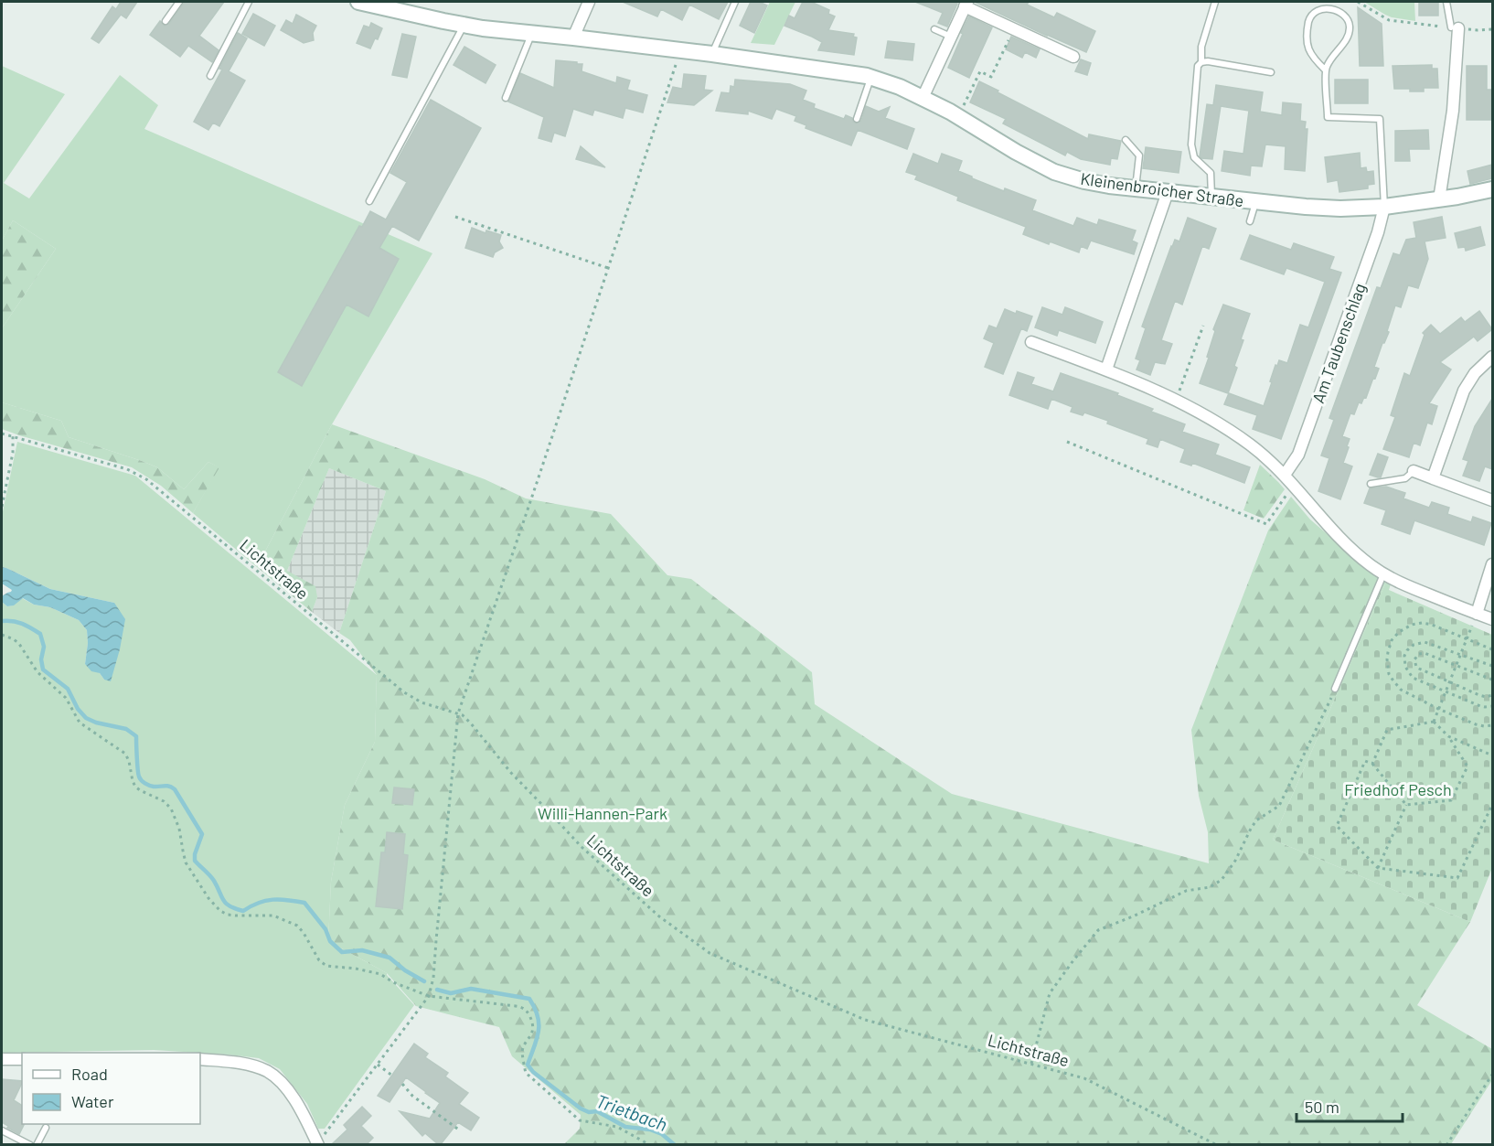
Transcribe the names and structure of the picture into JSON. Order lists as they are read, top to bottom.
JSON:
{
  "streets": {
    "street": ["Kleinenbroicher Straße", "Am Taubenschlag"],
    "path": ["Lichtstraße"]
  },
  "crossings": [
    ["Kleinenbroicher Straße", "Am Taubenschlag"]
  ],
  "water": ["Trietbach"],
  "parks": ["Friedhof Pesch", "Willi-Hannen-Park"],
  "legend": ["Road", "Water"],
  "scale_bar": "50 m"
}
